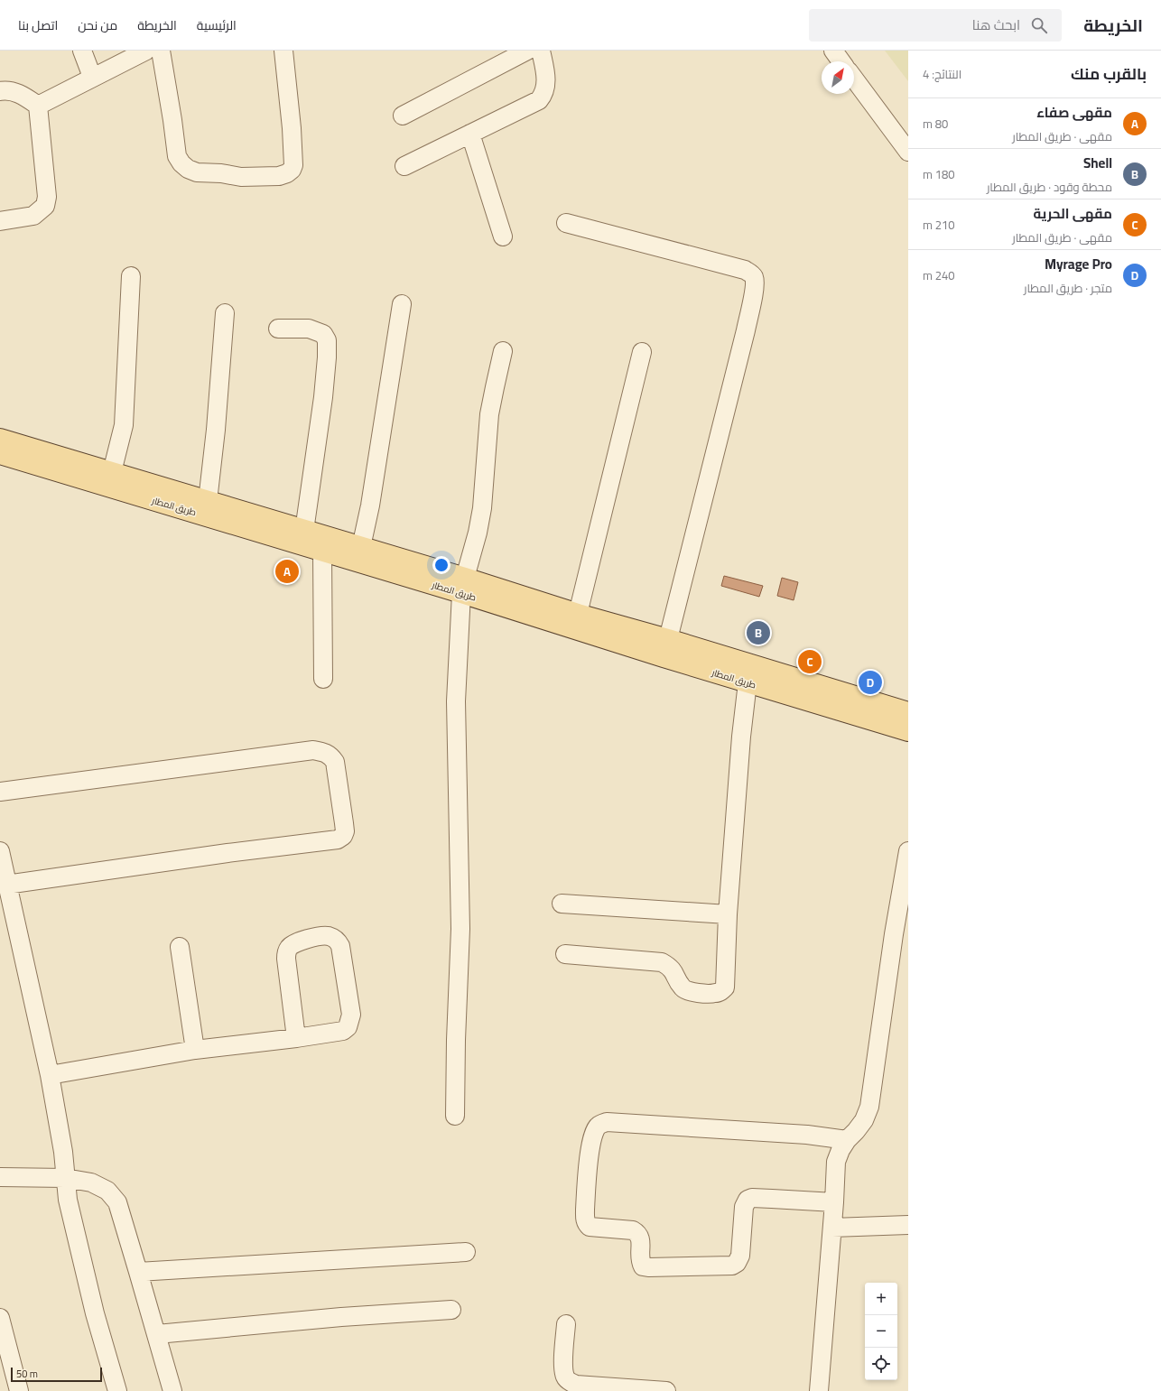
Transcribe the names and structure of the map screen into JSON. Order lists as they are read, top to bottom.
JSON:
{
  "streets": {
    "main road": ["طريق المطار"]
  },
  "scale_bar": "50 m",
  "north": "top right",
  "page": {
    "header": "الخريطة",
    "search": "ابحث هنا",
    "nav": [
      "الرئيسية",
      "الخريطة",
      "من نحن",
      "اتصل بنا"
    ],
    "heading": ["بالقرب منك", "النتائج: 4"],
    "list": [
      {
        "mark": "A",
        "name": "مقهى صفاء",
        "note": "مقهى · طريق المطار",
        "value": "80 m"
      },
      {
        "mark": "B",
        "name": "Shell",
        "note": "محطة وقود · طريق المطار",
        "value": "180 m"
      },
      {
        "mark": "C",
        "name": "مقهى الحرية",
        "note": "مقهى · طريق المطار",
        "value": "210 m"
      },
      {
        "mark": "D",
        "name": "Myrage Pro",
        "note": "متجر · طريق المطار",
        "value": "240 m"
      }
    ],
    "pins": [
      "A",
      "B",
      "C",
      "D"
    ],
    "map_buttons": ["+", "−"],
    "scale": "50 m"
  }
}
